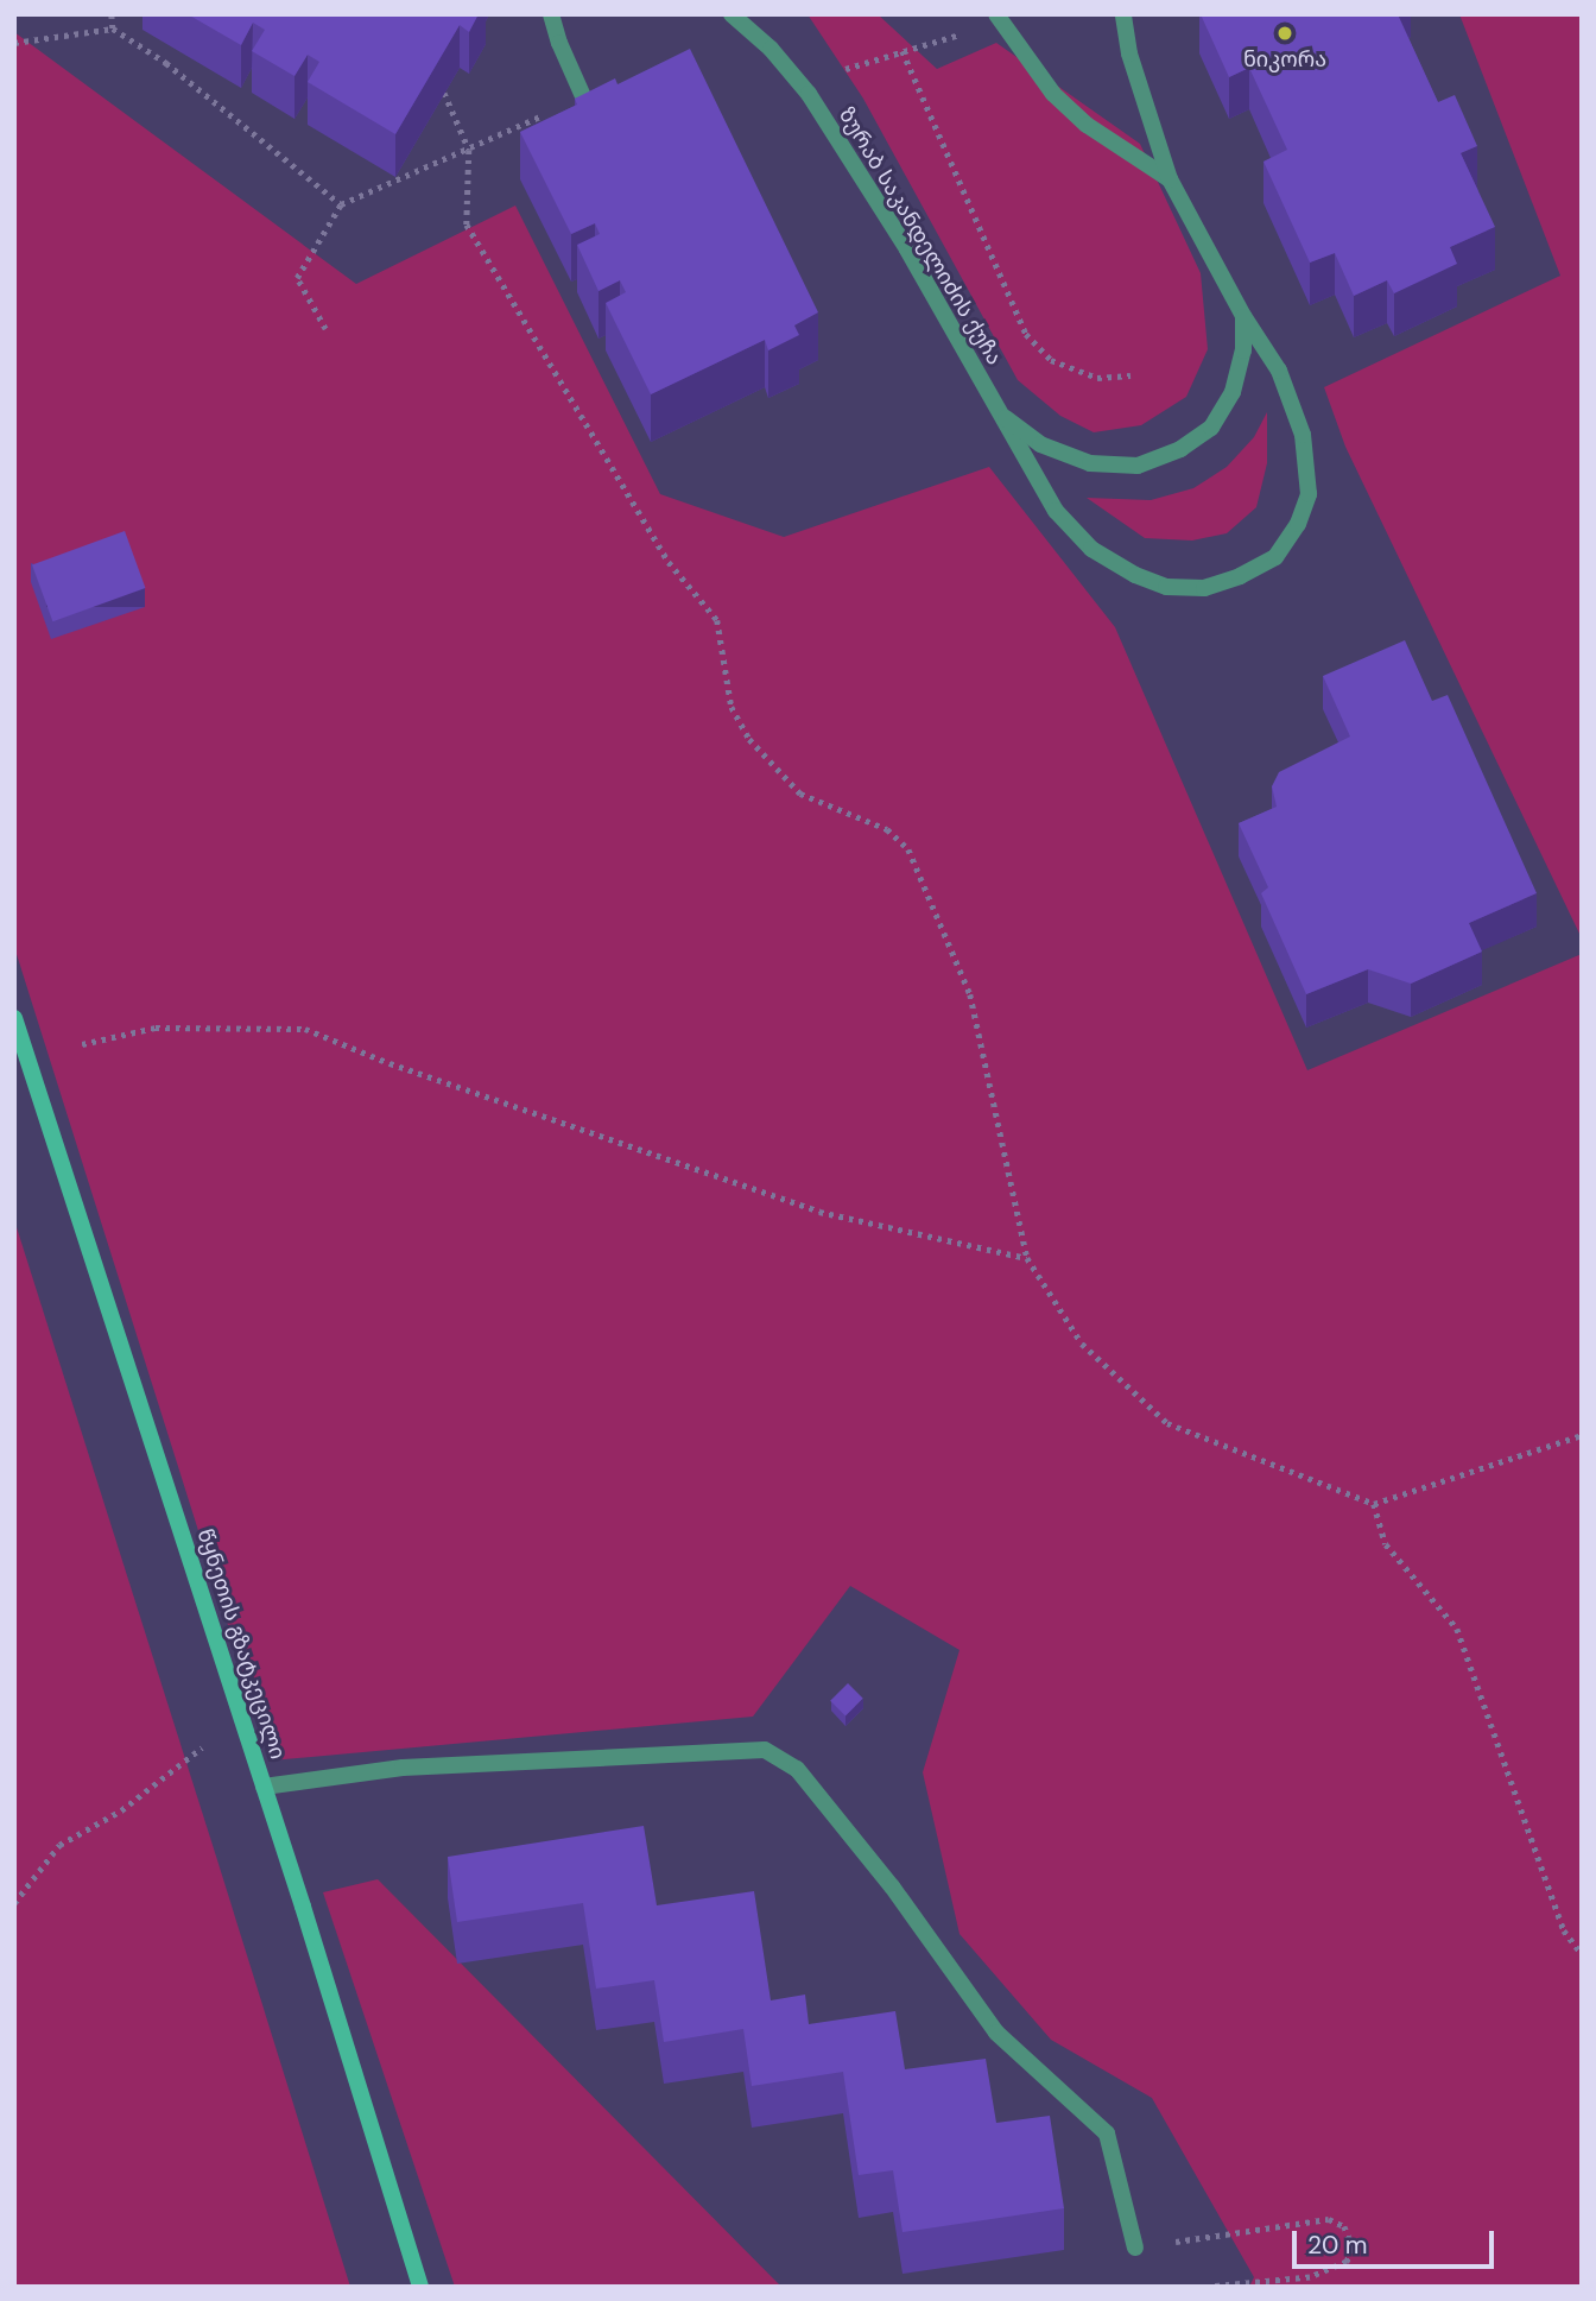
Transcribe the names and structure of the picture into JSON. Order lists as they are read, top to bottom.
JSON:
{
  "streets": {
    "main road": ["წყნეთის გზატკეცილი"],
    "street": ["ზურაბ საკანდელიძის ქუჩა"]
  },
  "places": ["ნიკორა"],
  "scale_bar": "20 m"
}
